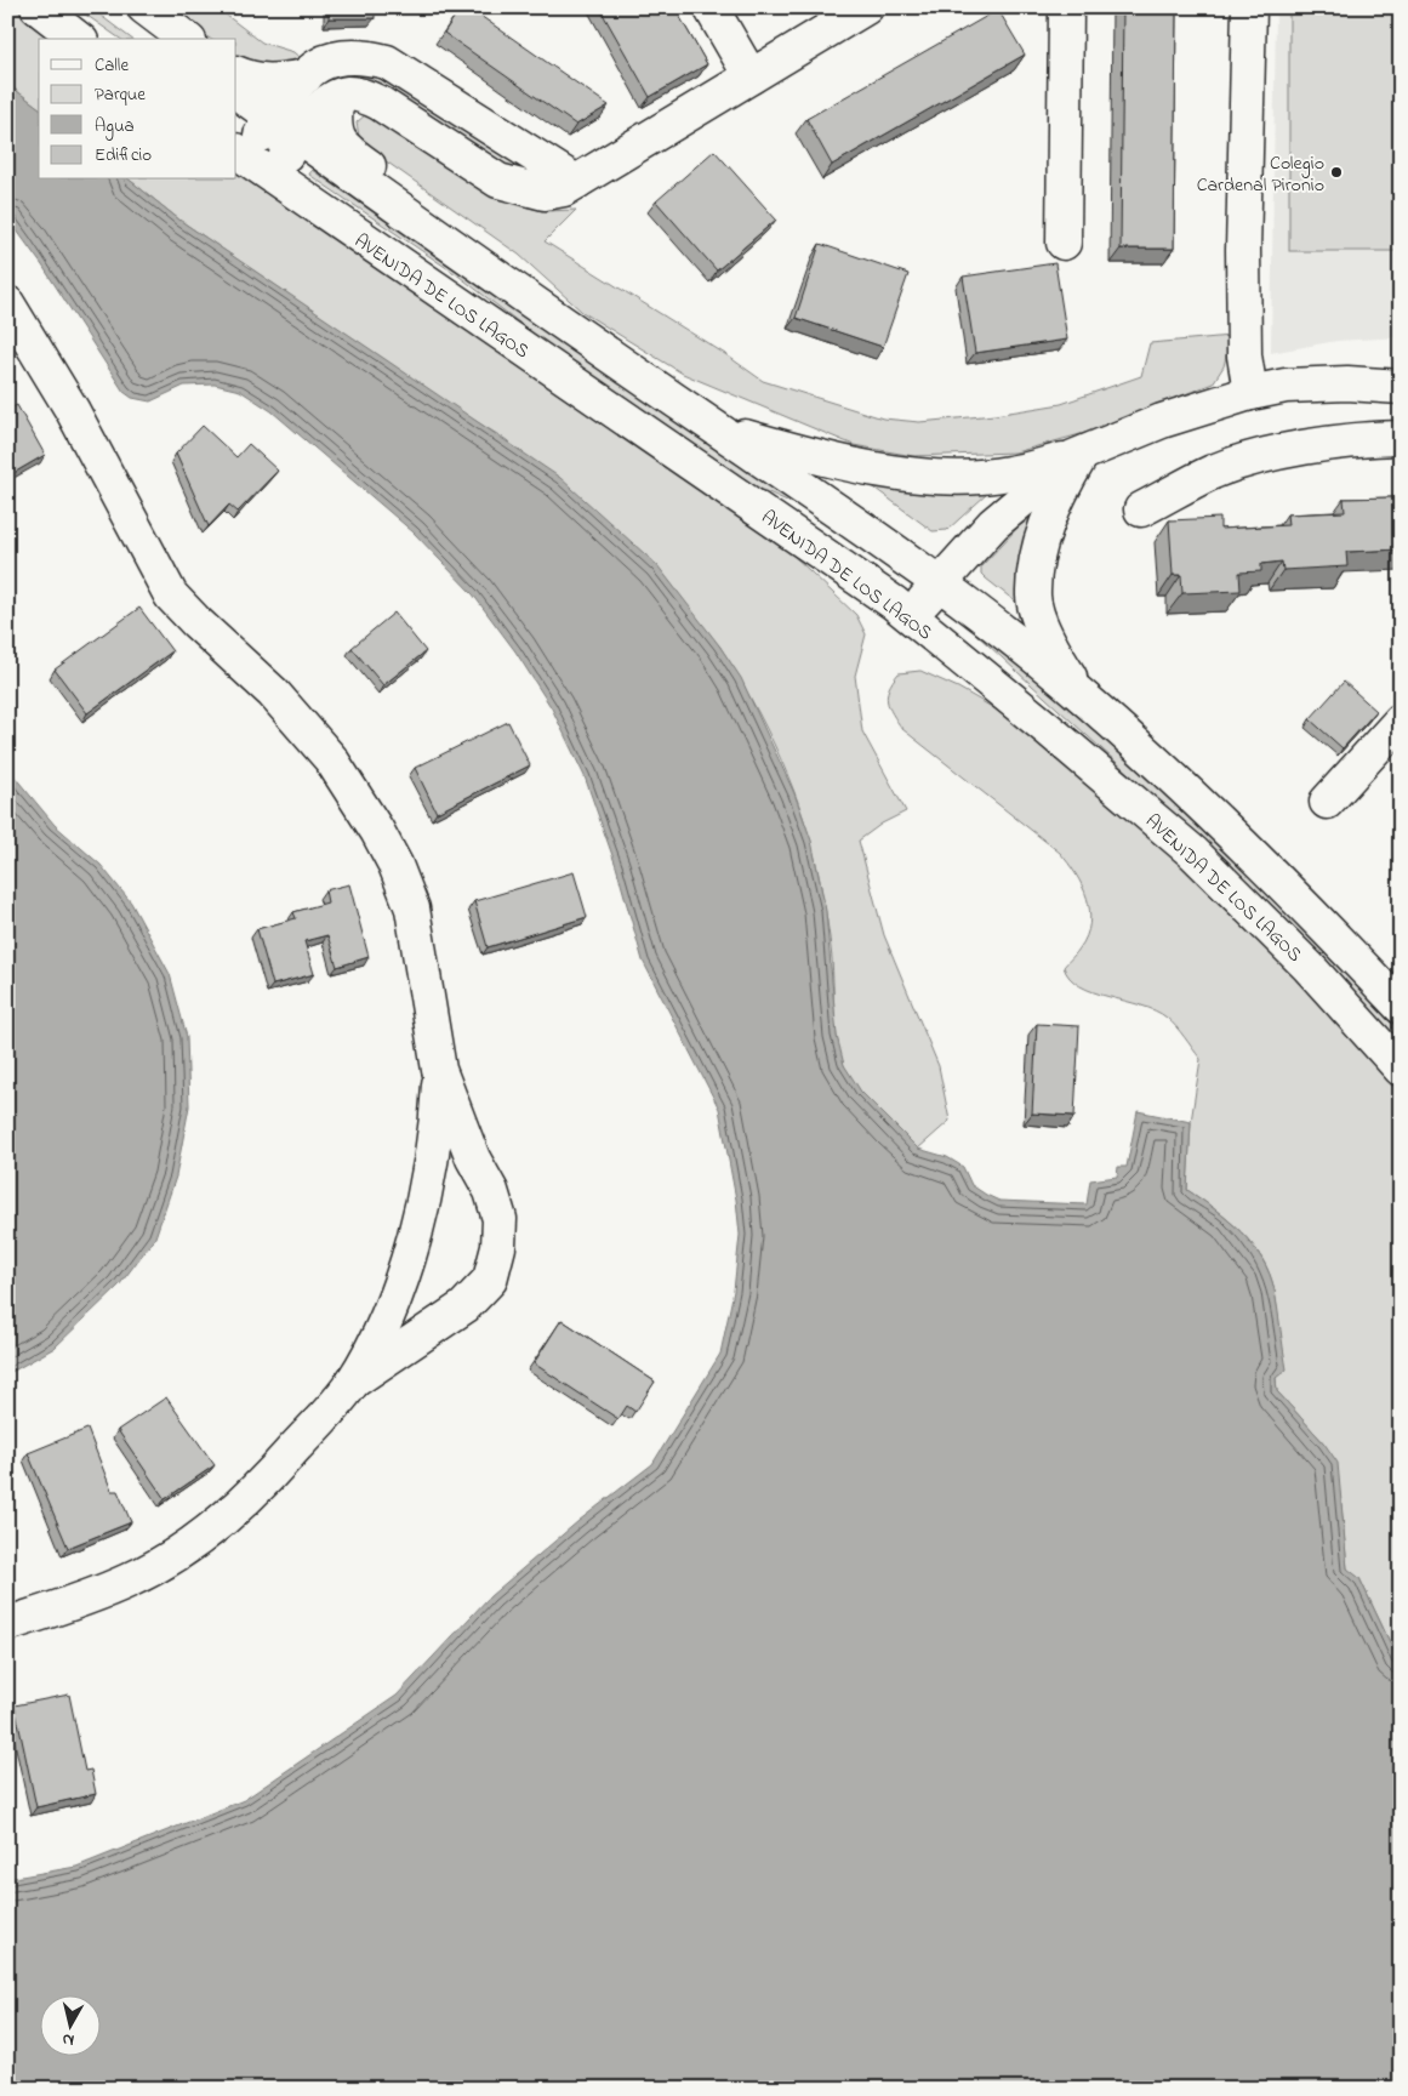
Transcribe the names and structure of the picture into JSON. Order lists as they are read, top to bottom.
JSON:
{
  "streets": {
    "street": ["AVENIDA DE LOS LAGOS"]
  },
  "places": ["Colegio Cardenal Pironio"],
  "legend": [
    "Calle",
    "Parque",
    "Agua",
    "Edificio"
  ],
  "north": "bottom"
}
